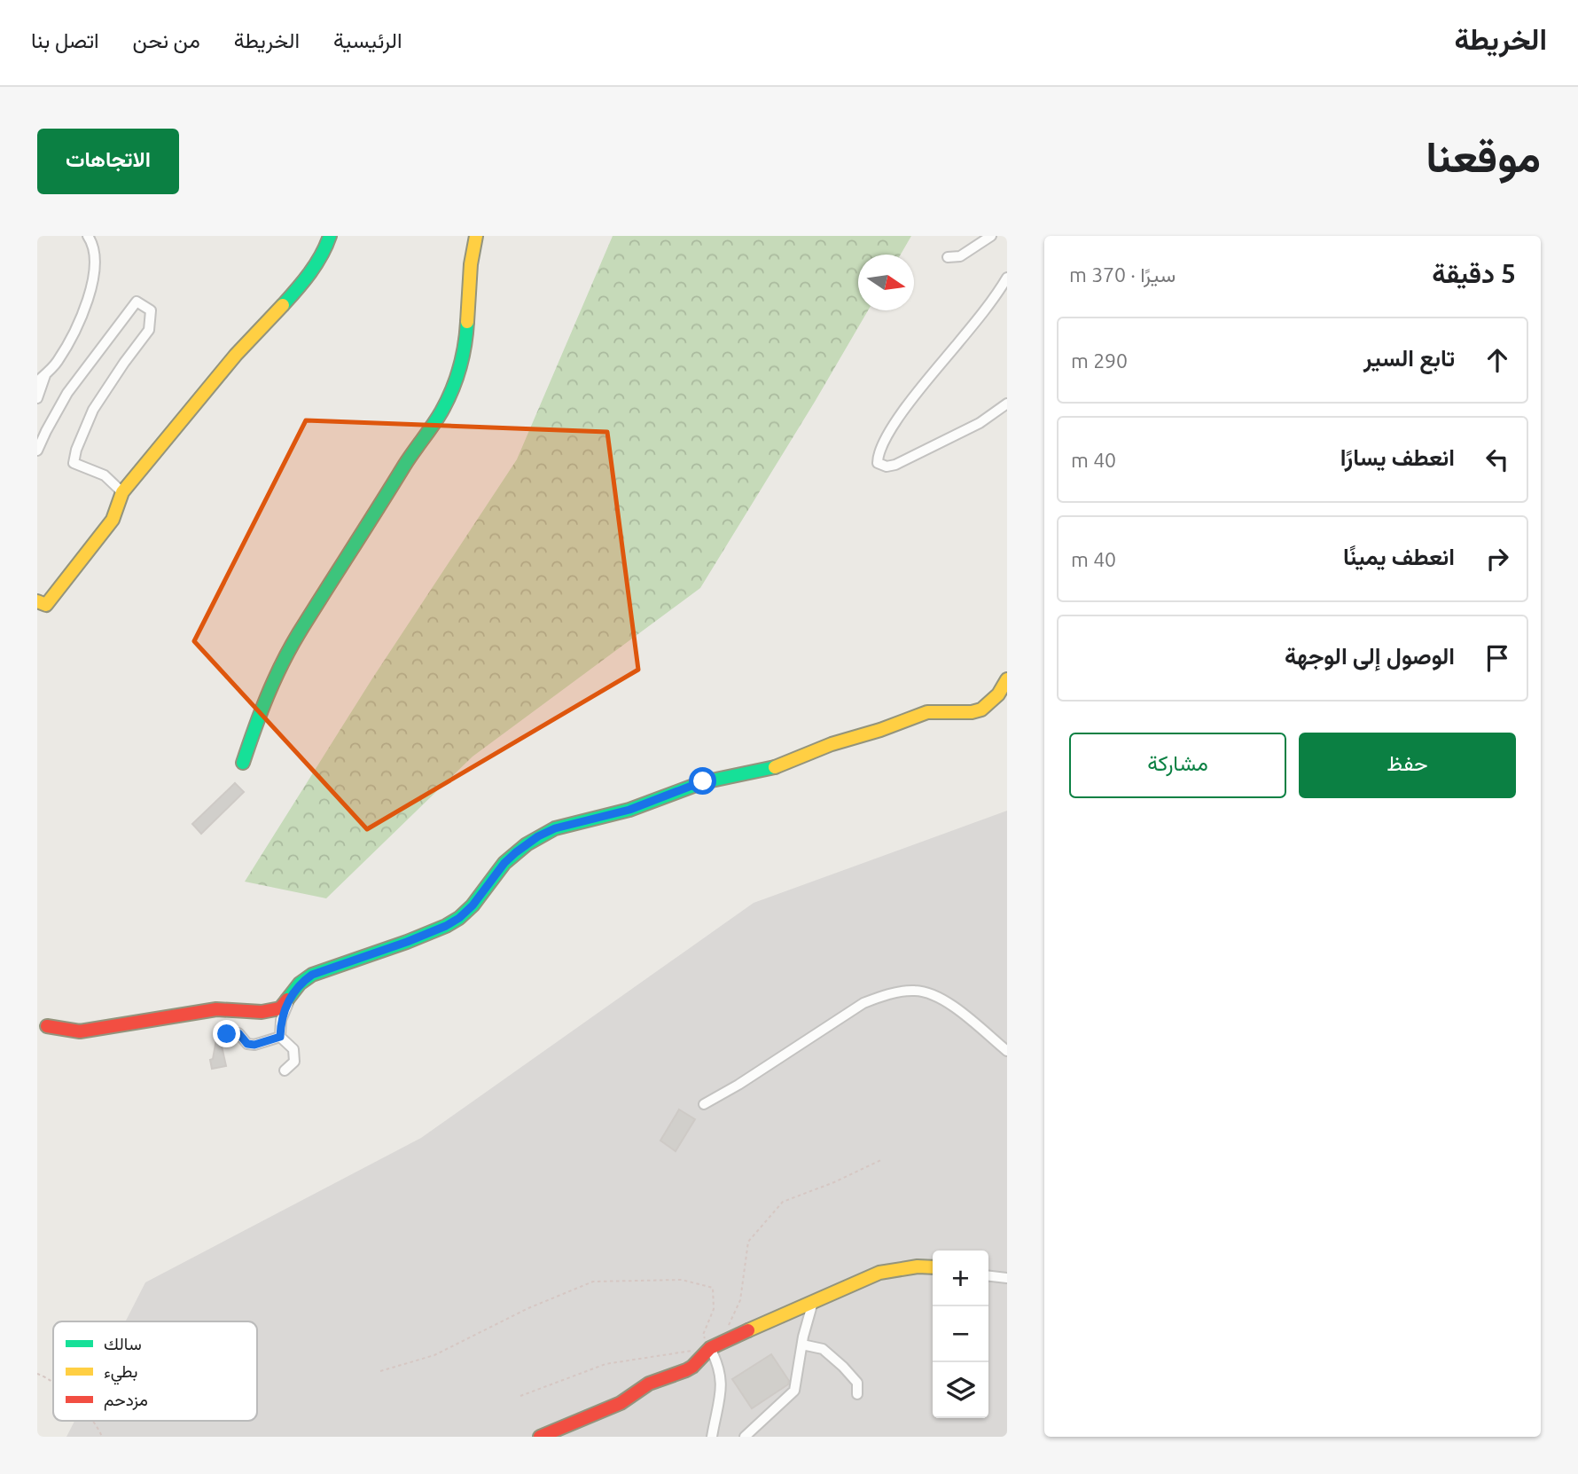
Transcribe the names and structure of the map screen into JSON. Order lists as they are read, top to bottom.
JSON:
{
  "legend": ["سالك", "بطيء", "مزدحم"],
  "north": "right",
  "page": {
    "header": "الخريطة",
    "nav": [
      "الرئيسية",
      "الخريطة",
      "من نحن",
      "اتصل بنا"
    ],
    "title": "موقعنا",
    "buttons": [
      "الاتجاهات",
      ["حفظ", "مشاركة"]
    ],
    "heading": ["5 دقيقة", "سيرًا · 370 m"],
    "list": [
      ["تابع السير", "290 m"],
      ["انعطف يسارًا", "40 m"],
      ["انعطف يمينًا", "40 m"],
      "الوصول إلى الوجهة"
    ],
    "map_buttons": ["+", "−"]
  }
}
